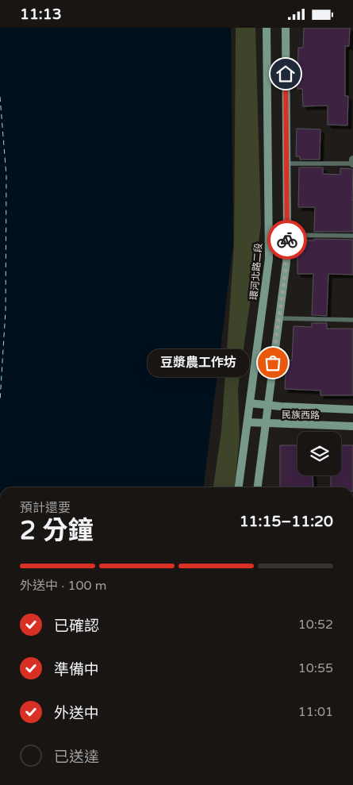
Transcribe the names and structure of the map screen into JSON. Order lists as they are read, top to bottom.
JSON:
{
  "streets": {
    "main road": ["環河北路二段", "民族西路"]
  },
  "crossings": [
    ["環河北路二段", "民族西路"]
  ],
  "places": ["豆漿農工作坊"],
  "page": {
    "status": "11:13",
    "bubble": "豆漿農工作坊",
    "heading": ["2 分鐘", "預計還要", "11:15–11:20"],
    "bar": "外送中 · 100 m",
    "list": [
      ["已確認", "10:52"],
      ["準備中", "10:55"],
      ["外送中", "11:01"],
      "已送達"
    ]
  }
}
